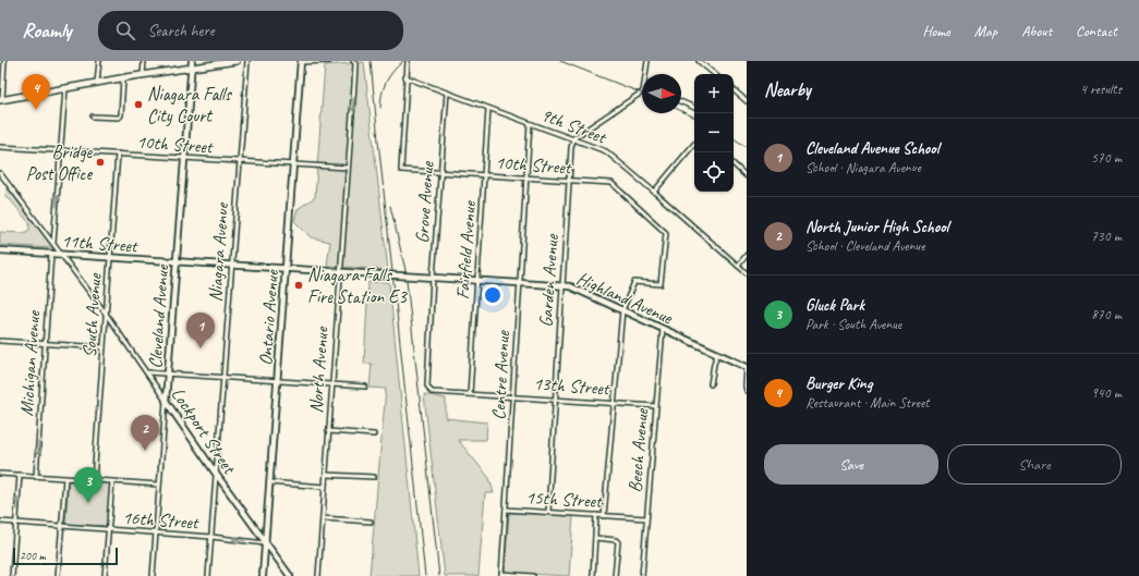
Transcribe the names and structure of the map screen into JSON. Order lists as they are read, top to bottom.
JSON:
{
  "streets": {
    "street": [
      "9th Street",
      "10th Street",
      "Grove Avenue",
      "11th Street",
      "Fairfield Avenue",
      "Niagara Avenue",
      "Garden Avenue",
      "Highland Avenue",
      "South Avenue",
      "Cleveland Avenue",
      "Ontario Avenue",
      "Michigan Avenue",
      "North Avenue",
      "Centre Avenue",
      "13th Street",
      "Lockport Street",
      "Beech Avenue",
      "15th Street",
      "16th Street"
    ]
  },
  "crossings": [
    ["9th Street", "10th Street"],
    ["9th Street", "Grove Avenue"],
    ["9th Street", "Fairfield Avenue"],
    ["9th Street", "Garden Avenue"],
    ["9th Street", "Centre Avenue"],
    ["10th Street", "Grove Avenue"],
    ["10th Street", "Fairfield Avenue"],
    ["10th Street", "Niagara Avenue"],
    ["10th Street", "Garden Avenue"],
    ["10th Street", "Highland Avenue"],
    ["10th Street", "South Avenue"],
    ["10th Street", "Cleveland Avenue"],
    ["10th Street", "Ontario Avenue"],
    ["10th Street", "North Avenue"],
    ["10th Street", "Centre Avenue"],
    ["Grove Avenue", "Highland Avenue"],
    ["Grove Avenue", "13th Street"],
    ["11th Street", "Niagara Avenue"],
    ["11th Street", "Highland Avenue"],
    ["11th Street", "South Avenue"],
    ["11th Street", "Cleveland Avenue"],
    ["11th Street", "Ontario Avenue"],
    ["11th Street", "Michigan Avenue"],
    ["11th Street", "North Avenue"],
    ["11th Street", "Lockport Street"],
    ["Fairfield Avenue", "Highland Avenue"],
    ["Fairfield Avenue", "13th Street"],
    ["Niagara Avenue", "Lockport Street"],
    ["Niagara Avenue", "16th Street"],
    ["Garden Avenue", "Highland Avenue"],
    ["Garden Avenue", "13th Street"],
    ["Garden Avenue", "15th Street"],
    ["Highland Avenue", "Centre Avenue"],
    ["Highland Avenue", "Beech Avenue"],
    ["South Avenue", "Lockport Street"],
    ["Cleveland Avenue", "Lockport Street"],
    ["Cleveland Avenue", "16th Street"],
    ["Ontario Avenue", "Lockport Street"],
    ["Ontario Avenue", "16th Street"],
    ["Centre Avenue", "13th Street"],
    ["Centre Avenue", "15th Street"],
    ["13th Street", "Beech Avenue"],
    ["Lockport Street", "16th Street"],
    ["Beech Avenue", "15th Street"]
  ],
  "one_way": ["Michigan Avenue"],
  "places": ["Niagara Falls City Court", "Bridge Post Office", "Niagara Falls Fire Station E3"],
  "scale_bar": "200 m",
  "north": "right",
  "page": {
    "header": "Roamly",
    "search": "Search here",
    "nav": [
      "Home",
      "Map",
      "About",
      "Contact"
    ],
    "heading": ["Nearby", "4 results"],
    "map_buttons": ["+", "−"],
    "pins": [
      "4",
      "1",
      "2",
      "3"
    ],
    "list": [
      {
        "mark": "1",
        "name": "Cleveland Avenue School",
        "note": "School · Niagara Avenue",
        "value": "570 m"
      },
      {
        "mark": "2",
        "name": "North Junior High School",
        "note": "School · Cleveland Avenue",
        "value": "730 m"
      },
      {
        "mark": "3",
        "name": "Gluck Park",
        "note": "Park · South Avenue",
        "value": "870 m"
      },
      {
        "mark": "4",
        "name": "Burger King",
        "note": "Restaurant · Main Street",
        "value": "940 m"
      }
    ],
    "buttons": ["Save", "Share"],
    "scale": "200 m"
  }
}
